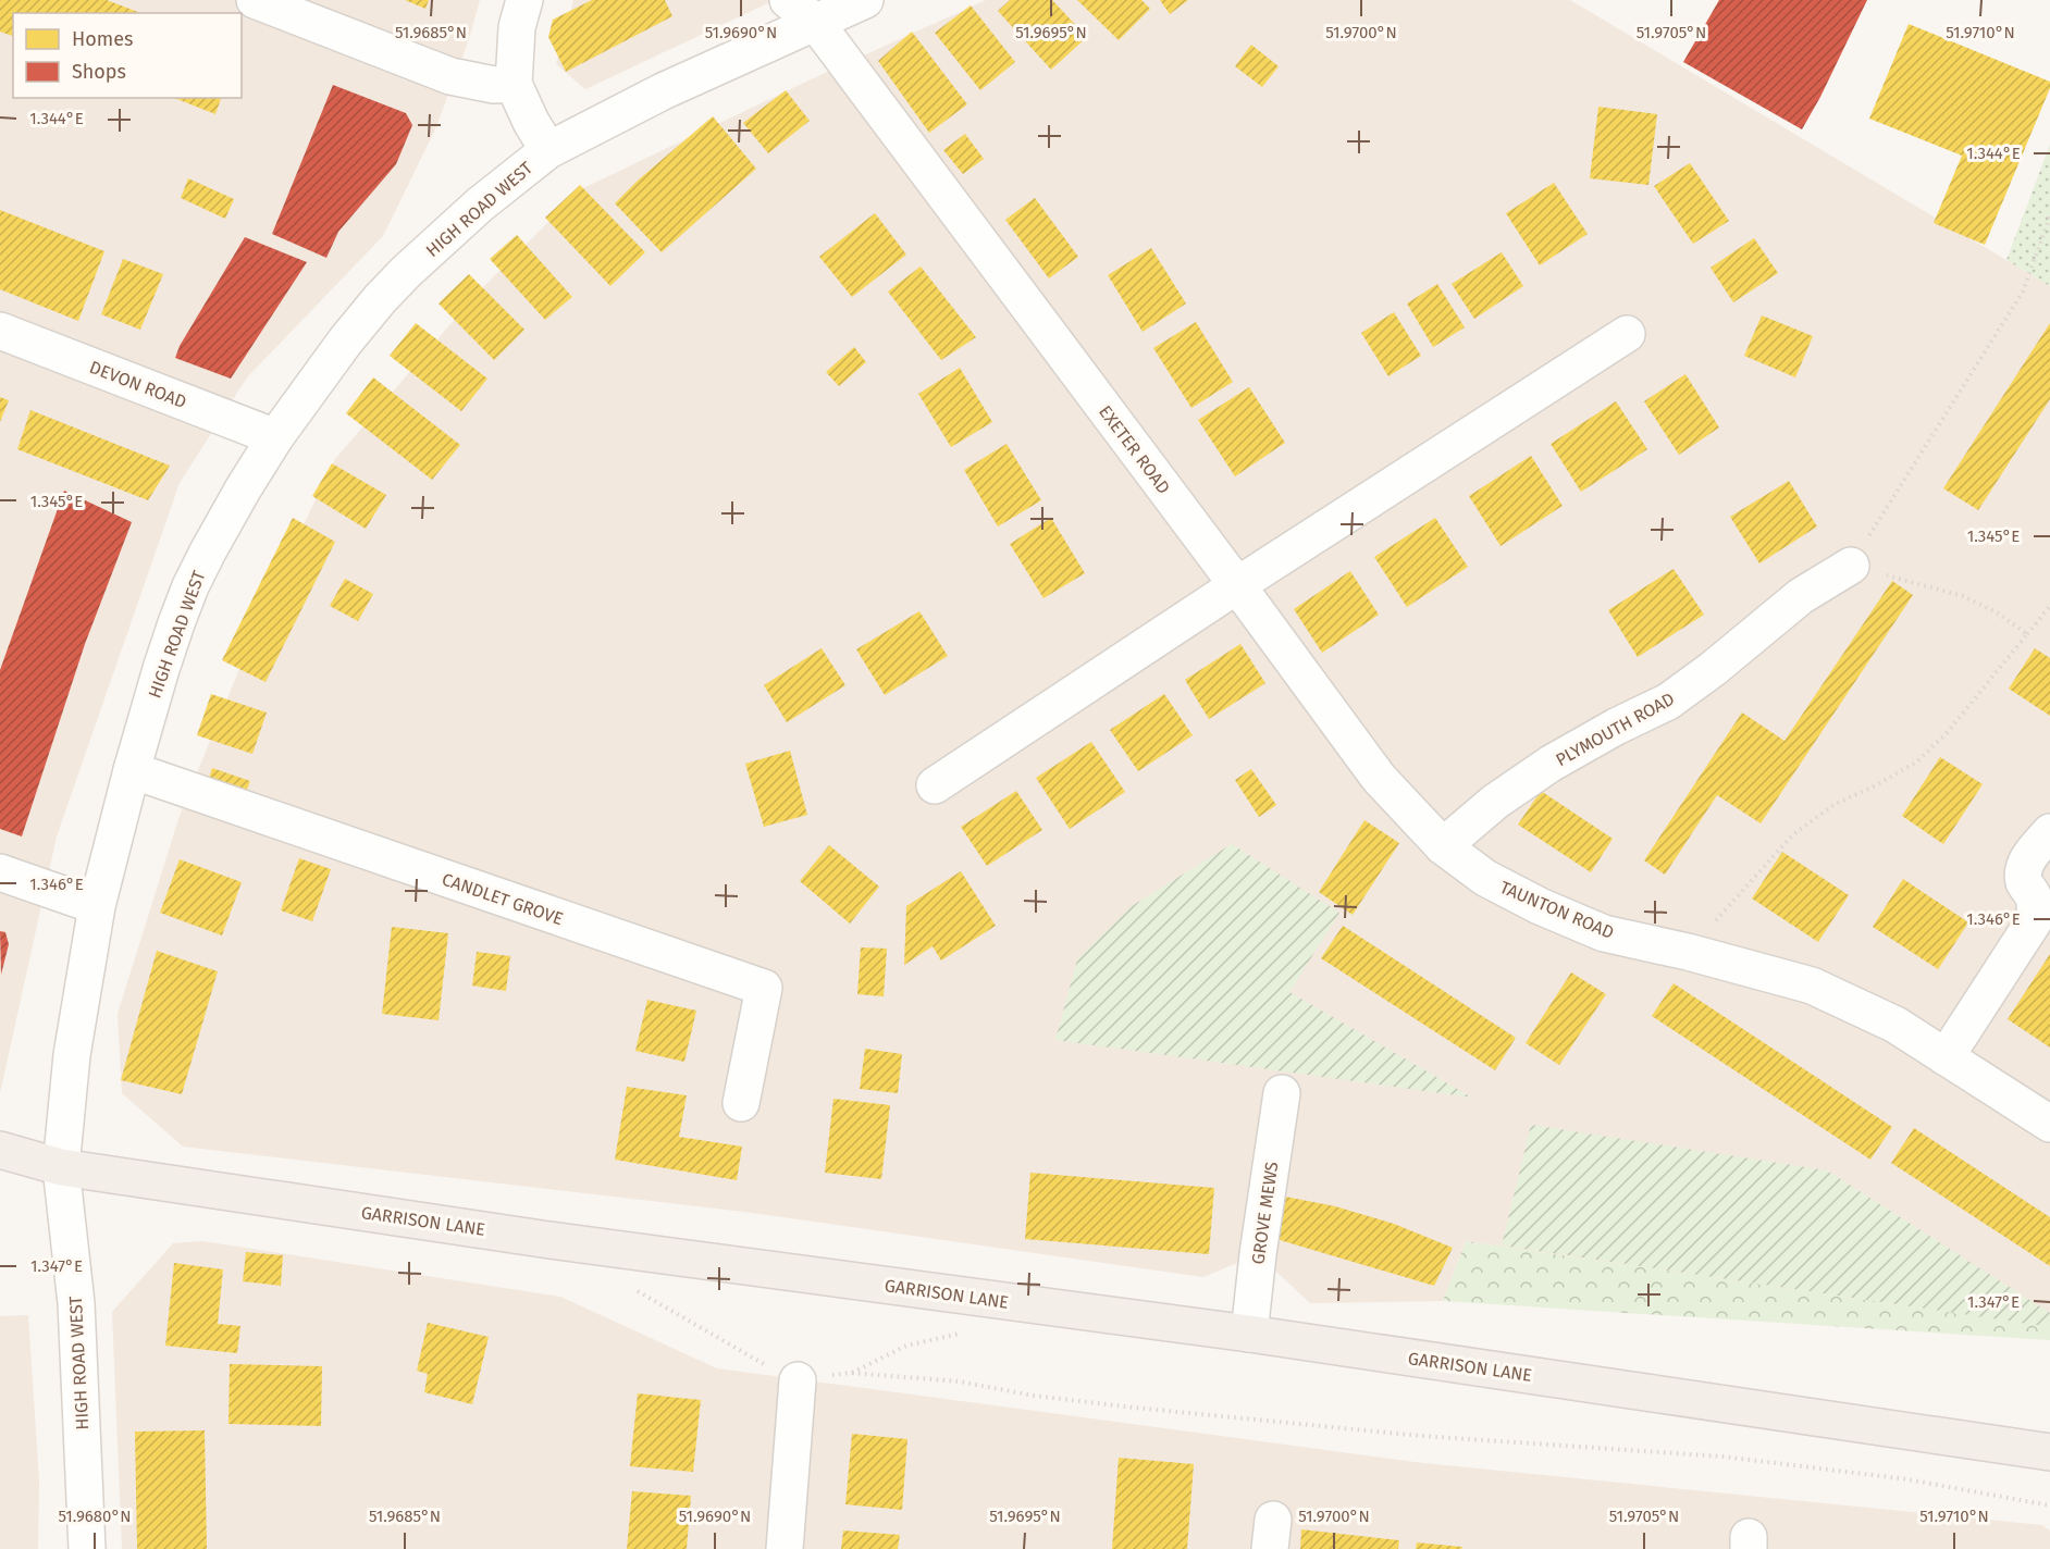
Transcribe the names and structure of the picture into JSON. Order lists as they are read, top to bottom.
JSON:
{
  "streets": {
    "main road": ["GARRISON LANE"],
    "street": [
      "HIGH ROAD WEST",
      "DEVON ROAD",
      "EXETER ROAD",
      "PLYMOUTH ROAD",
      "CANDLET GROVE",
      "TAUNTON ROAD",
      "GROVE MEWS"
    ]
  },
  "crossings": [
    ["HIGH ROAD WEST", "DEVON ROAD"],
    ["HIGH ROAD WEST", "EXETER ROAD"],
    ["HIGH ROAD WEST", "CANDLET GROVE"],
    ["HIGH ROAD WEST", "GARRISON LANE"],
    ["EXETER ROAD", "TAUNTON ROAD"],
    ["PLYMOUTH ROAD", "TAUNTON ROAD"],
    ["GROVE MEWS", "GARRISON LANE"]
  ],
  "legend": ["Homes", "Shops"],
  "coordinates": [
    "51.9685°N",
    "51.9690°N",
    "51.9695°N",
    "51.9700°N",
    "51.9705°N",
    "51.9710°N",
    "1.344°E",
    "1.345°E",
    "1.346°E",
    "1.347°E",
    "51.9680°N"
  ]
}
